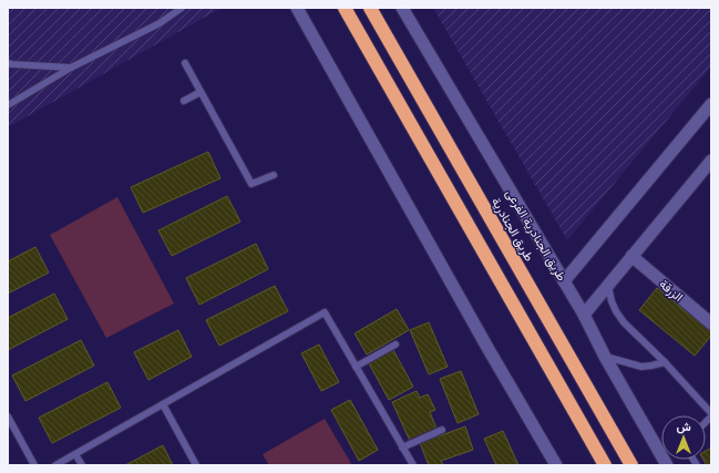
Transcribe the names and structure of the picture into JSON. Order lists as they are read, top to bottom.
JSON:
{
  "streets": {
    "highway": ["طريق الجنادرية"],
    "street": ["طريق الجنادرية الفرعى", "الزرقة"]
  },
  "north": "top"
}
